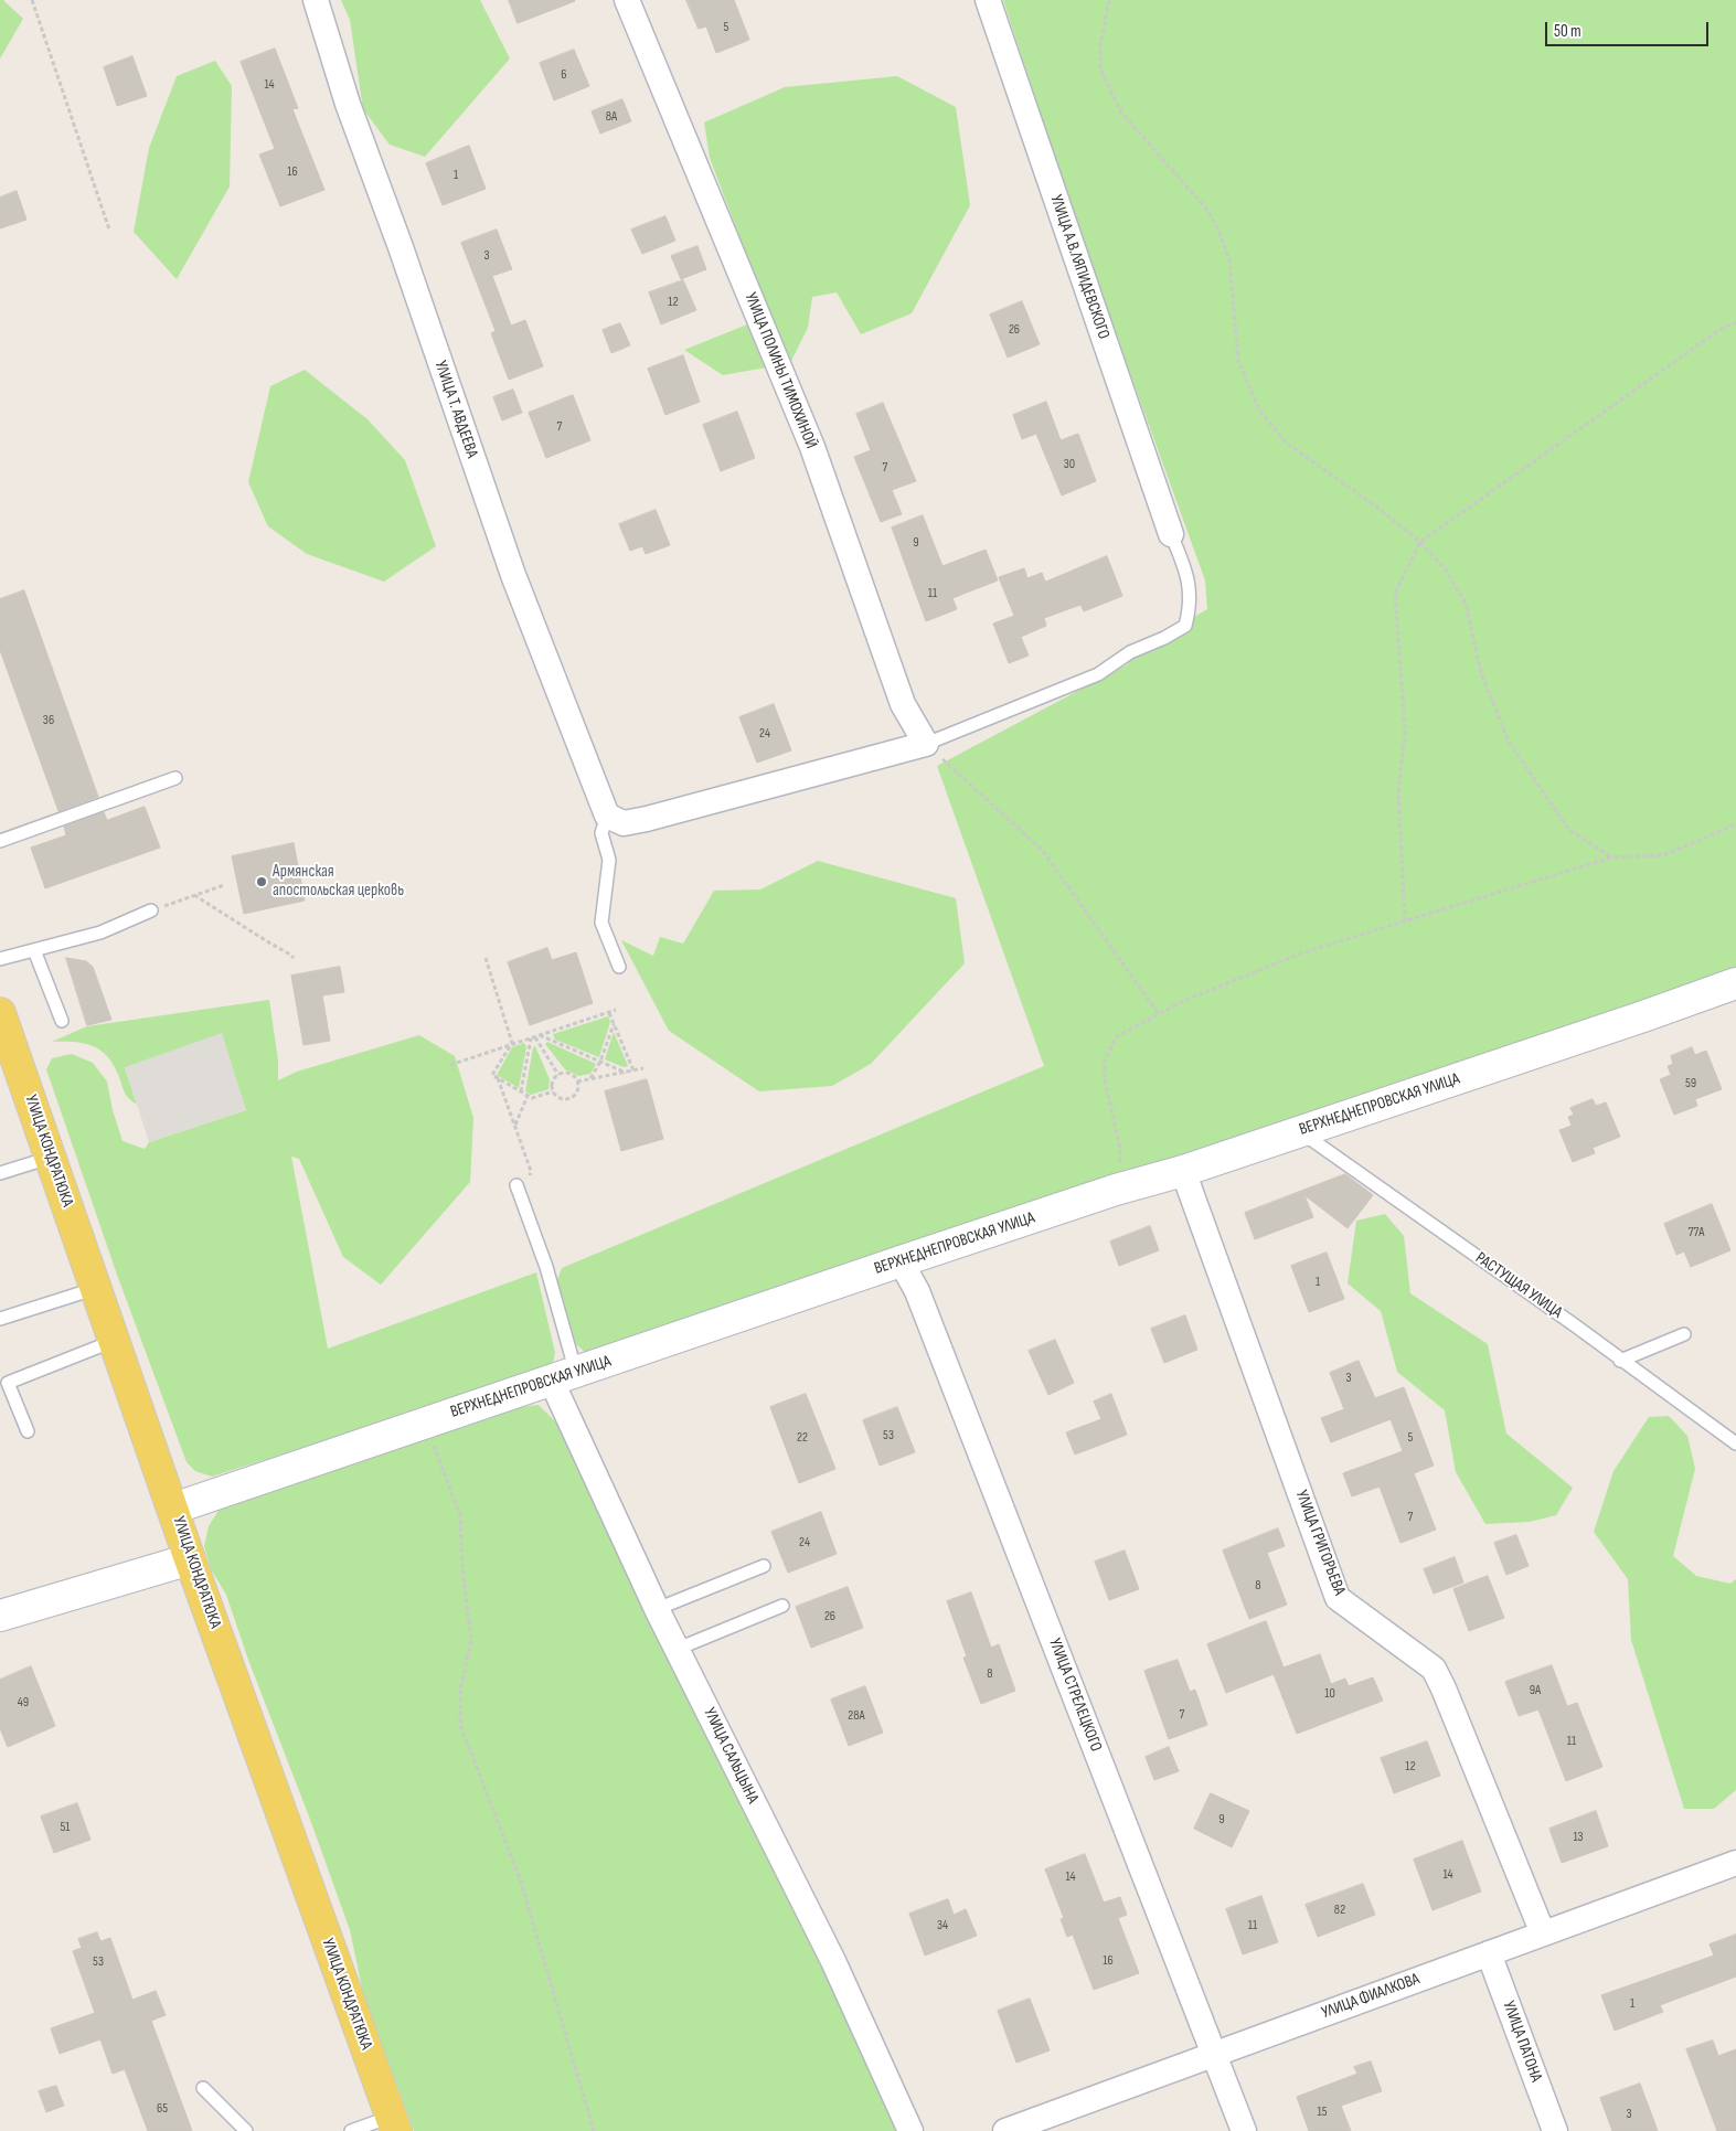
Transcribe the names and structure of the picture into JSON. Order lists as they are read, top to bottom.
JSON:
{
  "streets": {
    "main road": ["УЛИЦА КОНДРАТЮКА"],
    "street": [
      "УЛИЦА А.В.ЛЯПИДЕВСКОГО",
      "УЛИЦА ПОЛИНЫ ТИМОХИНОЙ",
      "УЛИЦА Т. АВДЕЕВА",
      "ВЕРХНЕДНЕПРОВСКАЯ УЛИЦА",
      "УЛИЦА ГРИГОРЬЕВА",
      "УЛИЦА СТРЕЛЕЦКОГО",
      "УЛИЦА САЛЬЦЫНА",
      "УЛИЦА ФИАЛКОВА",
      "УЛИЦА ПАТОНА"
    ],
    "lane": ["РАСТУЩАЯ УЛИЦА"]
  },
  "crossings": [
    ["ВЕРХНЕДНЕПРОВСКАЯ УЛИЦА", "УЛИЦА КОНДРАТЮКА"],
    ["ВЕРХНЕДНЕПРОВСКАЯ УЛИЦА", "РАСТУЩАЯ УЛИЦА"],
    ["ВЕРХНЕДНЕПРОВСКАЯ УЛИЦА", "УЛИЦА ГРИГОРЬЕВА"],
    ["ВЕРХНЕДНЕПРОВСКАЯ УЛИЦА", "УЛИЦА СТРЕЛЕЦКОГО"],
    ["ВЕРХНЕДНЕПРОВСКАЯ УЛИЦА", "УЛИЦА САЛЬЦЫНА"],
    ["УЛИЦА ГРИГОРЬЕВА", "УЛИЦА ФИАЛКОВА"],
    ["УЛИЦА СТРЕЛЕЦКОГО", "УЛИЦА ФИАЛКОВА"],
    ["УЛИЦА ФИАЛКОВА", "УЛИЦА ПАТОНА"]
  ],
  "places": ["Армянская апостольская церковь"],
  "house_numbers": [
    "5",
    "6",
    "14",
    "8А",
    "16",
    "1",
    "3",
    "12",
    "26",
    "7",
    "30",
    "7",
    "9",
    "11",
    "36",
    "24",
    "59",
    "77А",
    "1",
    "3",
    "53",
    "22",
    "5",
    "7",
    "24",
    "8",
    "26",
    "8",
    "9А",
    "10",
    "49",
    "7",
    "28А",
    "11",
    "12",
    "9",
    "51",
    "13",
    "14",
    "14",
    "82",
    "34",
    "11",
    "16",
    "53",
    "1",
    "65",
    "15",
    "3"
  ],
  "scale_bar": "50 m"
}
